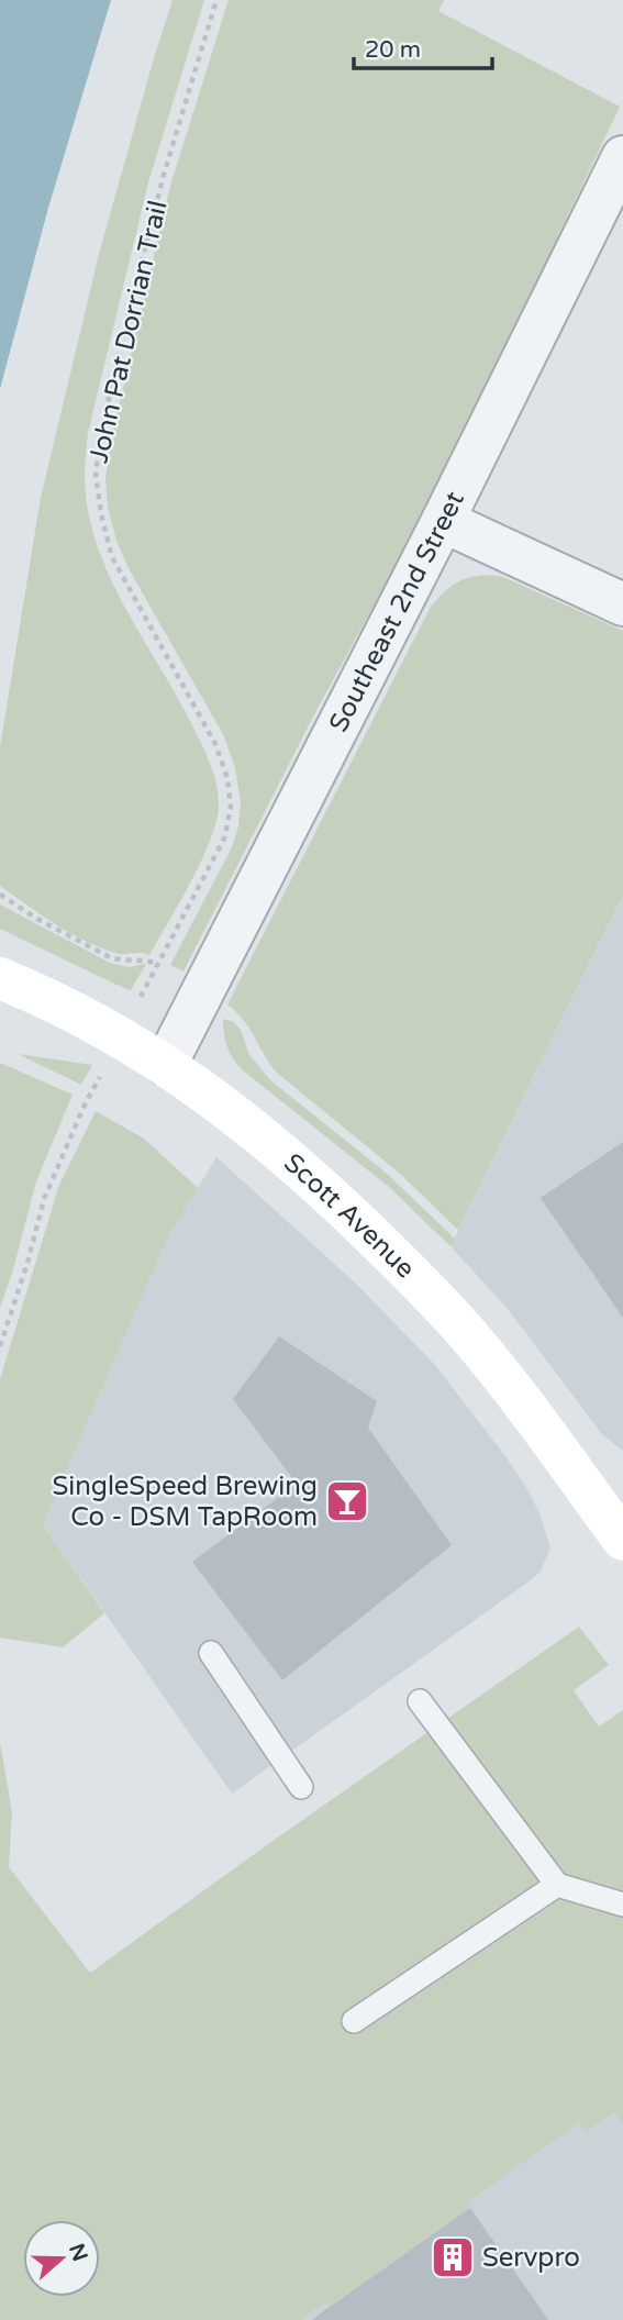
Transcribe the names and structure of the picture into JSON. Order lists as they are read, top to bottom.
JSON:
{
  "streets": {
    "main road": ["Scott Avenue"],
    "street": ["Southeast 2nd Street"],
    "path": ["John Pat Dorrian Trail"]
  },
  "crossings": [
    ["Southeast 2nd Street", "Scott Avenue"]
  ],
  "places": {
    "bar": ["SingleSpeed Brewing Co - DSM TapRoom"],
    "building": ["Servpro"]
  },
  "scale_bar": "20 m",
  "north": "right"
}
